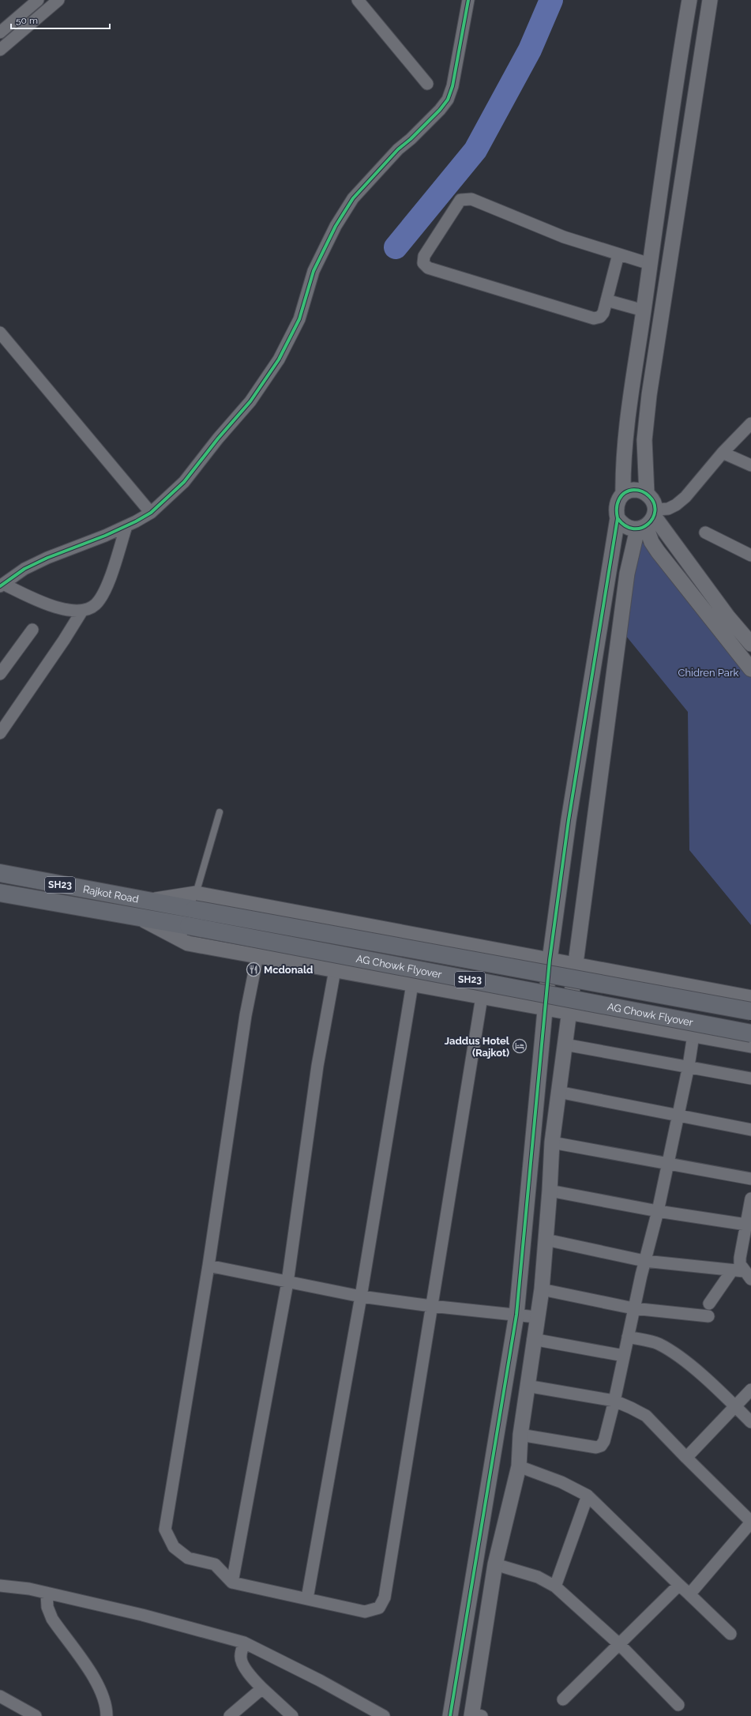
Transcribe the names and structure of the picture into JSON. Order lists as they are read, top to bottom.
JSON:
{
  "streets": {
    "main road": ["SH23", "Rajkot Road", "AG Chowk Flyover"]
  },
  "crossings": [
    ["Rajkot Road", "AG Chowk Flyover"]
  ],
  "parks": ["Chidren Park"],
  "places": {
    "restaurant": ["Mcdonald"],
    "hotel": ["Jaddus Hotel (Rajkot)"]
  },
  "scale_bar": "50 m"
}
